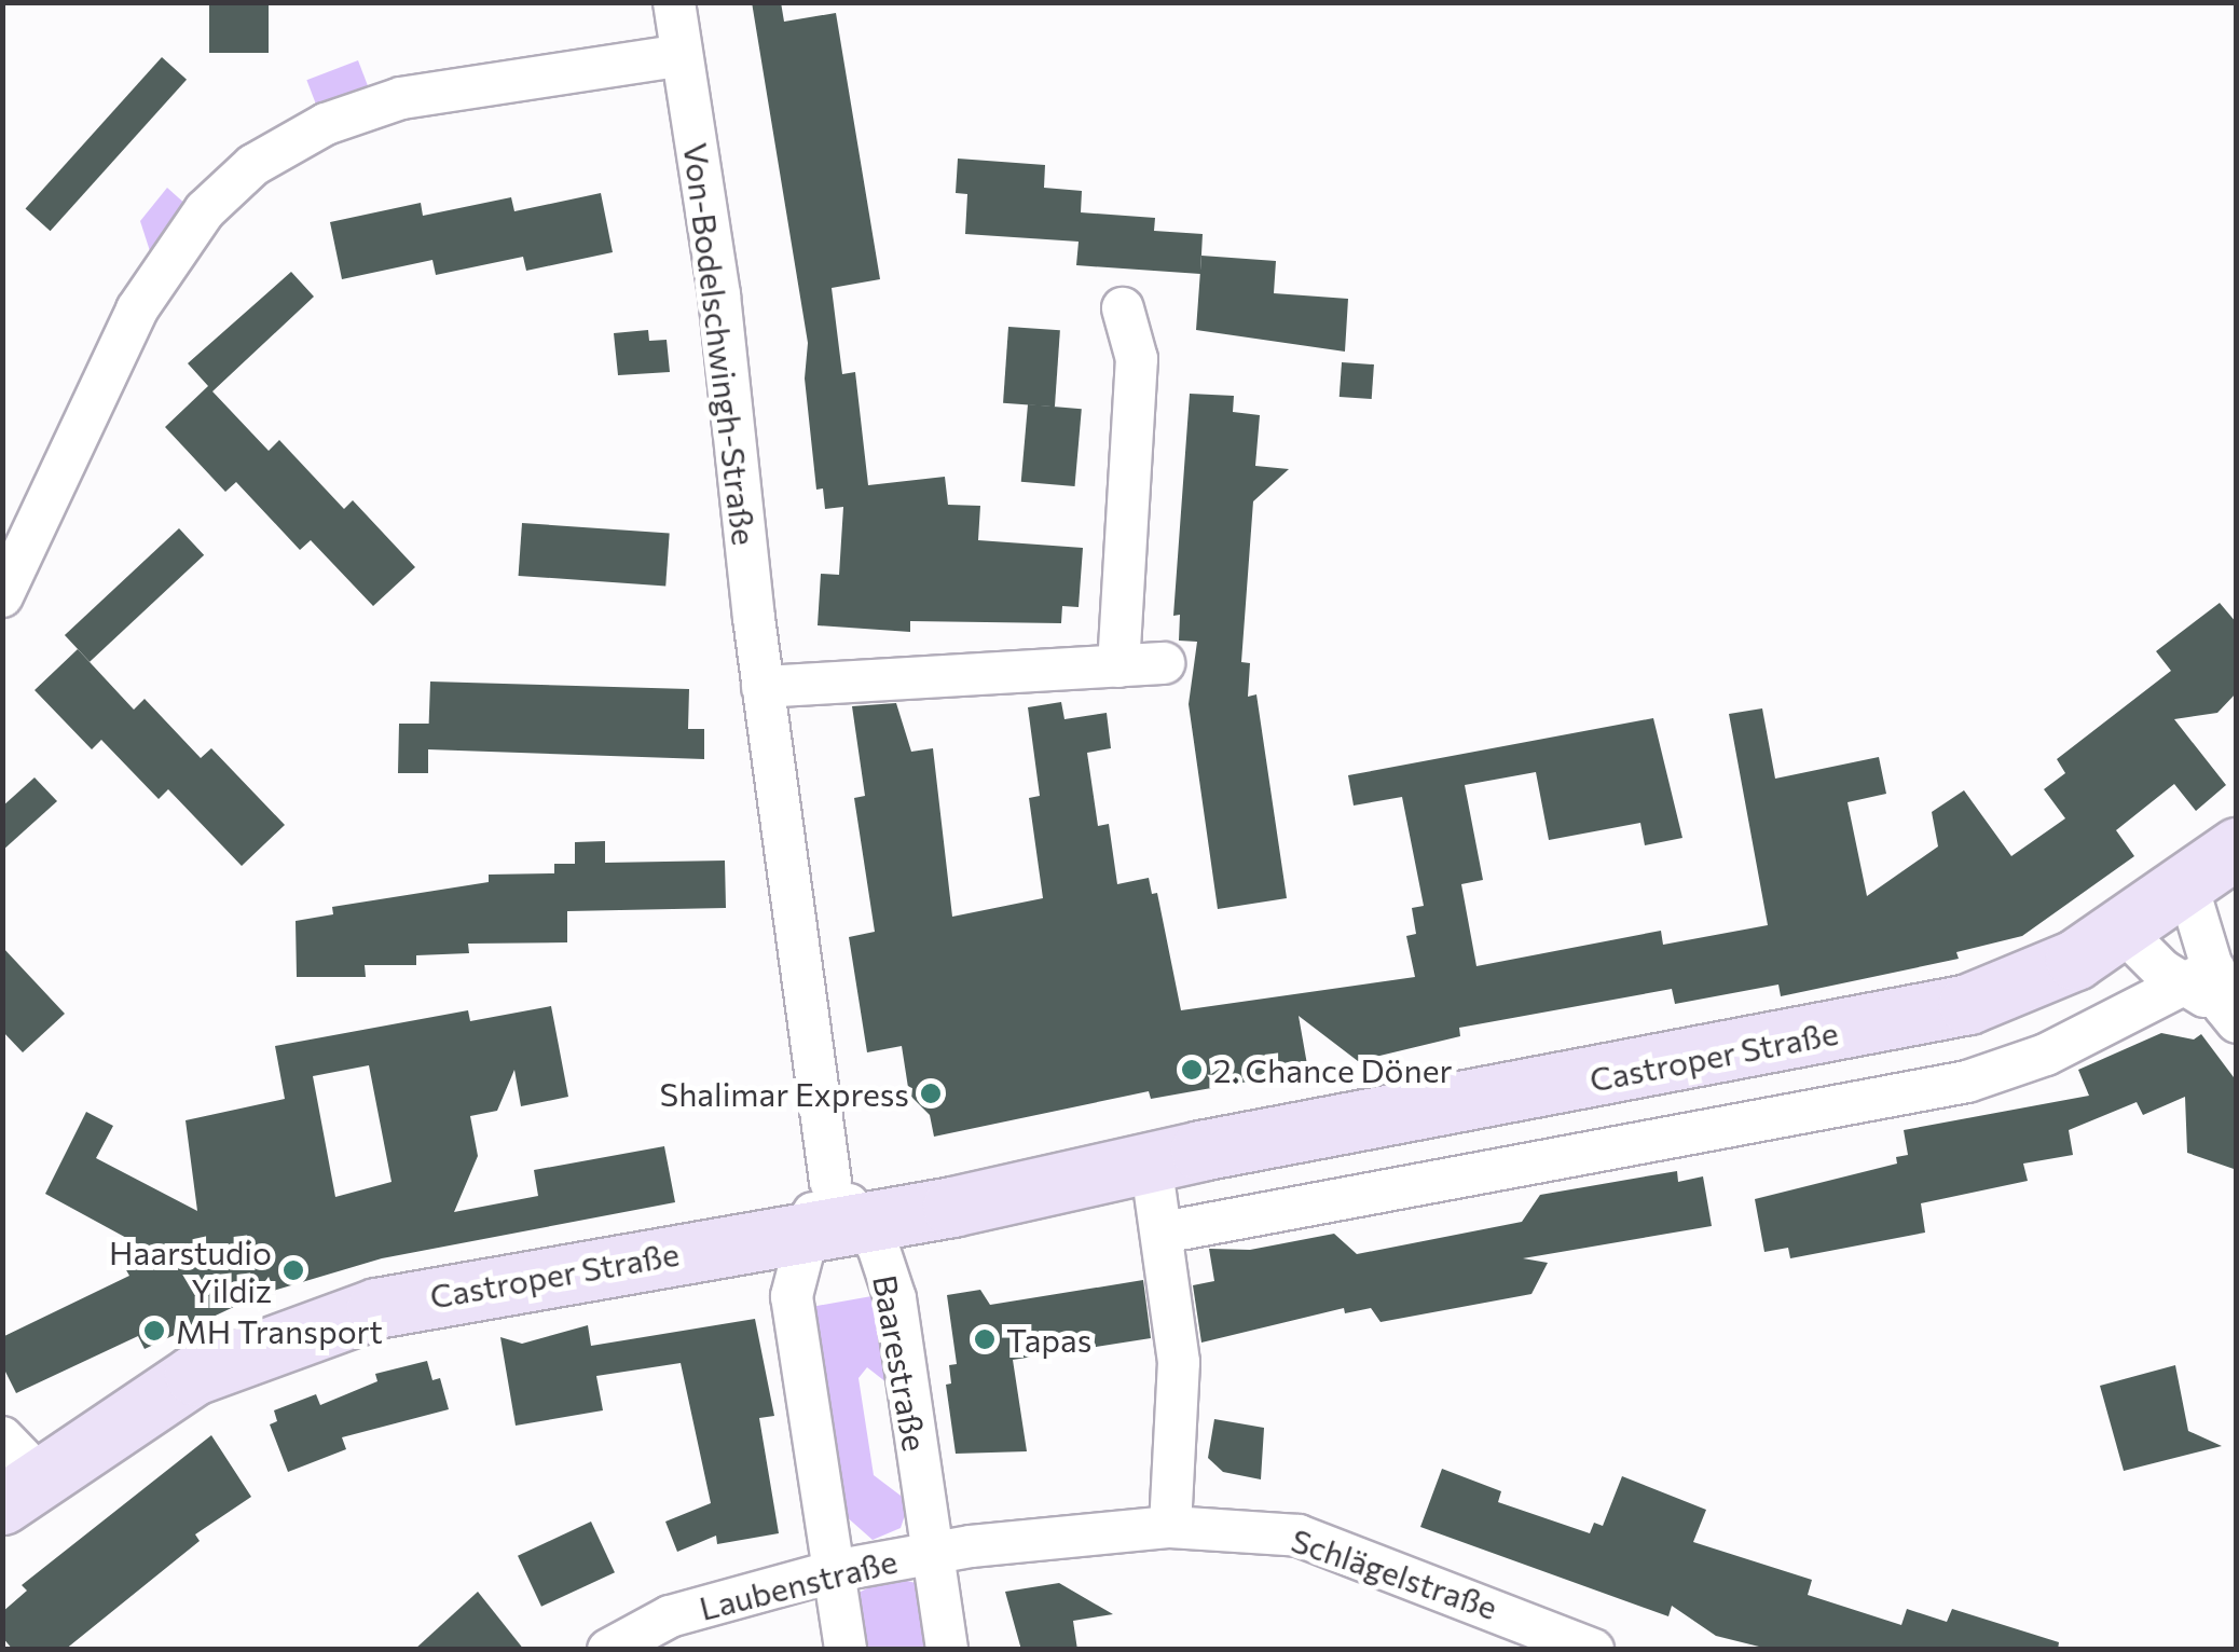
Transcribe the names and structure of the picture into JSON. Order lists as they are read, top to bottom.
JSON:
{
  "streets": {
    "main road": ["Castroper Straße"],
    "street": [
      "Von-Bodelschwingh-Straße",
      "Baarestraße",
      "Schlägelstraße",
      "Laubenstraße"
    ]
  },
  "crossings": [
    ["Von-Bodelschwingh-Straße", "Castroper Straße"],
    ["Von-Bodelschwingh-Straße", "Baarestraße"],
    ["Castroper Straße", "Baarestraße"],
    ["Baarestraße", "Schlägelstraße"],
    ["Baarestraße", "Laubenstraße"],
    ["Schlägelstraße", "Laubenstraße"]
  ],
  "places": [
    "2. Chance Döner",
    "Shalimar Express",
    "Haarstudio Yildiz",
    "MH Transport",
    "Tapas"
  ]
}
